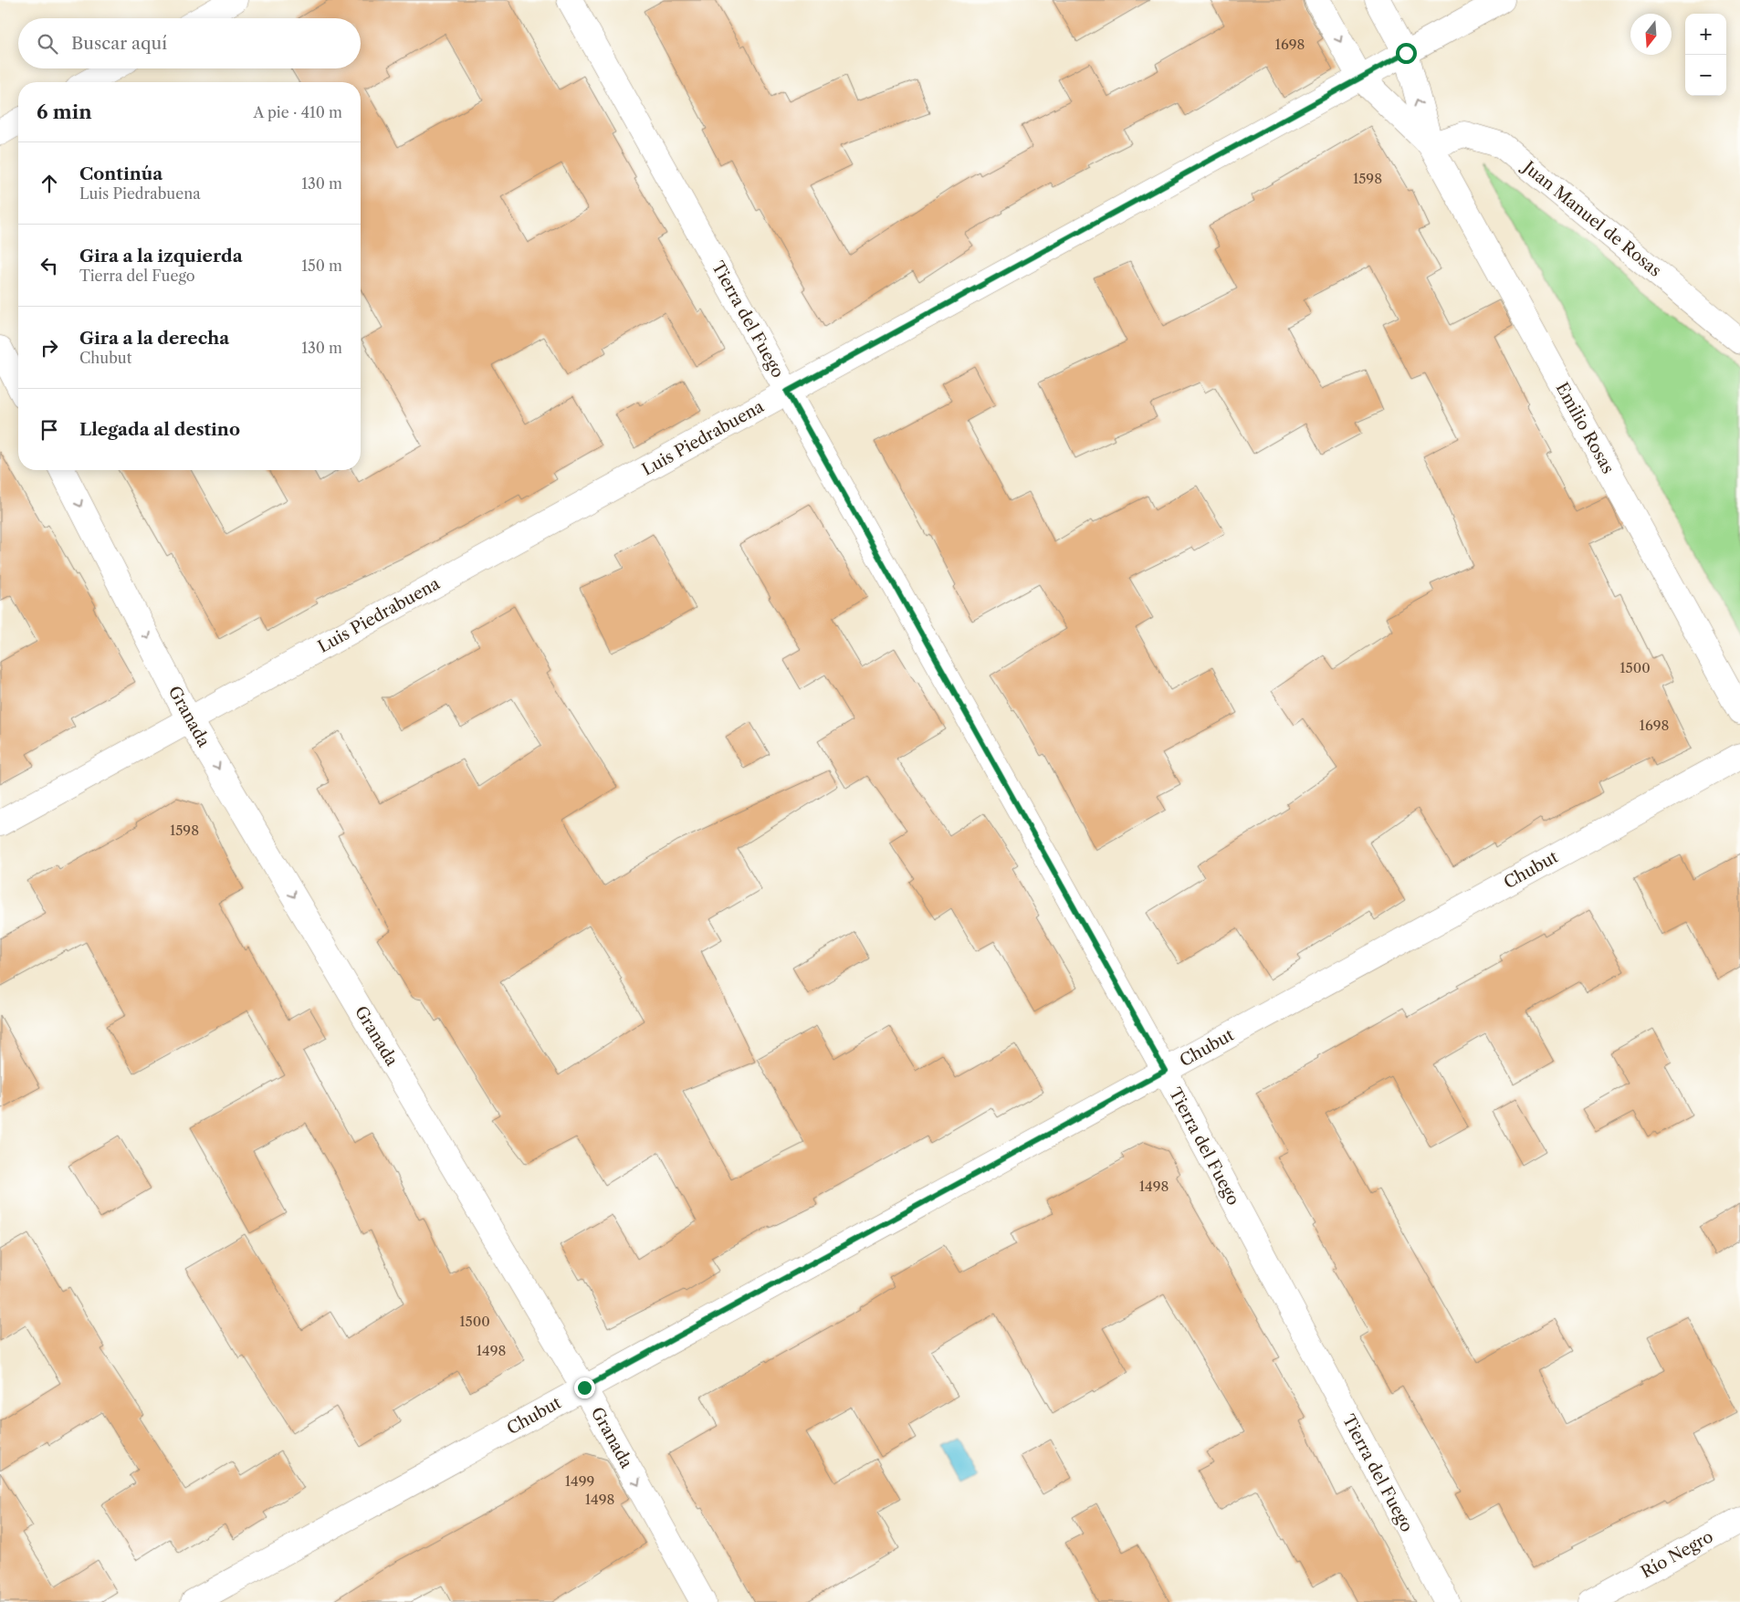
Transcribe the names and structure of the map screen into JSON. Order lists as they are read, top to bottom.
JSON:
{
  "streets": {
    "street": [
      "Juan Manuel de Rosas",
      "Tierra del Fuego",
      "Emilio Rosas",
      "Luis Piedrabuena",
      "Granada",
      "Chubut",
      "Río Negro"
    ]
  },
  "crossings": [
    ["Juan Manuel de Rosas", "Emilio Rosas"],
    ["Tierra del Fuego", "Luis Piedrabuena"],
    ["Tierra del Fuego", "Chubut"],
    ["Emilio Rosas", "Luis Piedrabuena"],
    ["Luis Piedrabuena", "Granada"],
    ["Granada", "Chubut"]
  ],
  "one_way": ["Granada"],
  "house_numbers": [
    "1698",
    "1598",
    "1500",
    "1698",
    "1598",
    "1498",
    "1500",
    "1498",
    "1499",
    "1498"
  ],
  "north": "bottom",
  "page": {
    "map_buttons": ["+", "−"],
    "search": "Buscar aquí",
    "heading": ["6 min", "A pie · 410 m"],
    "list": [
      ["Continúa", "Luis Piedrabuena", "130 m"],
      ["Gira a la izquierda", "Tierra del Fuego", "150 m"],
      ["Gira a la derecha", "Chubut", "130 m"],
      "Llegada al destino"
    ]
  }
}
